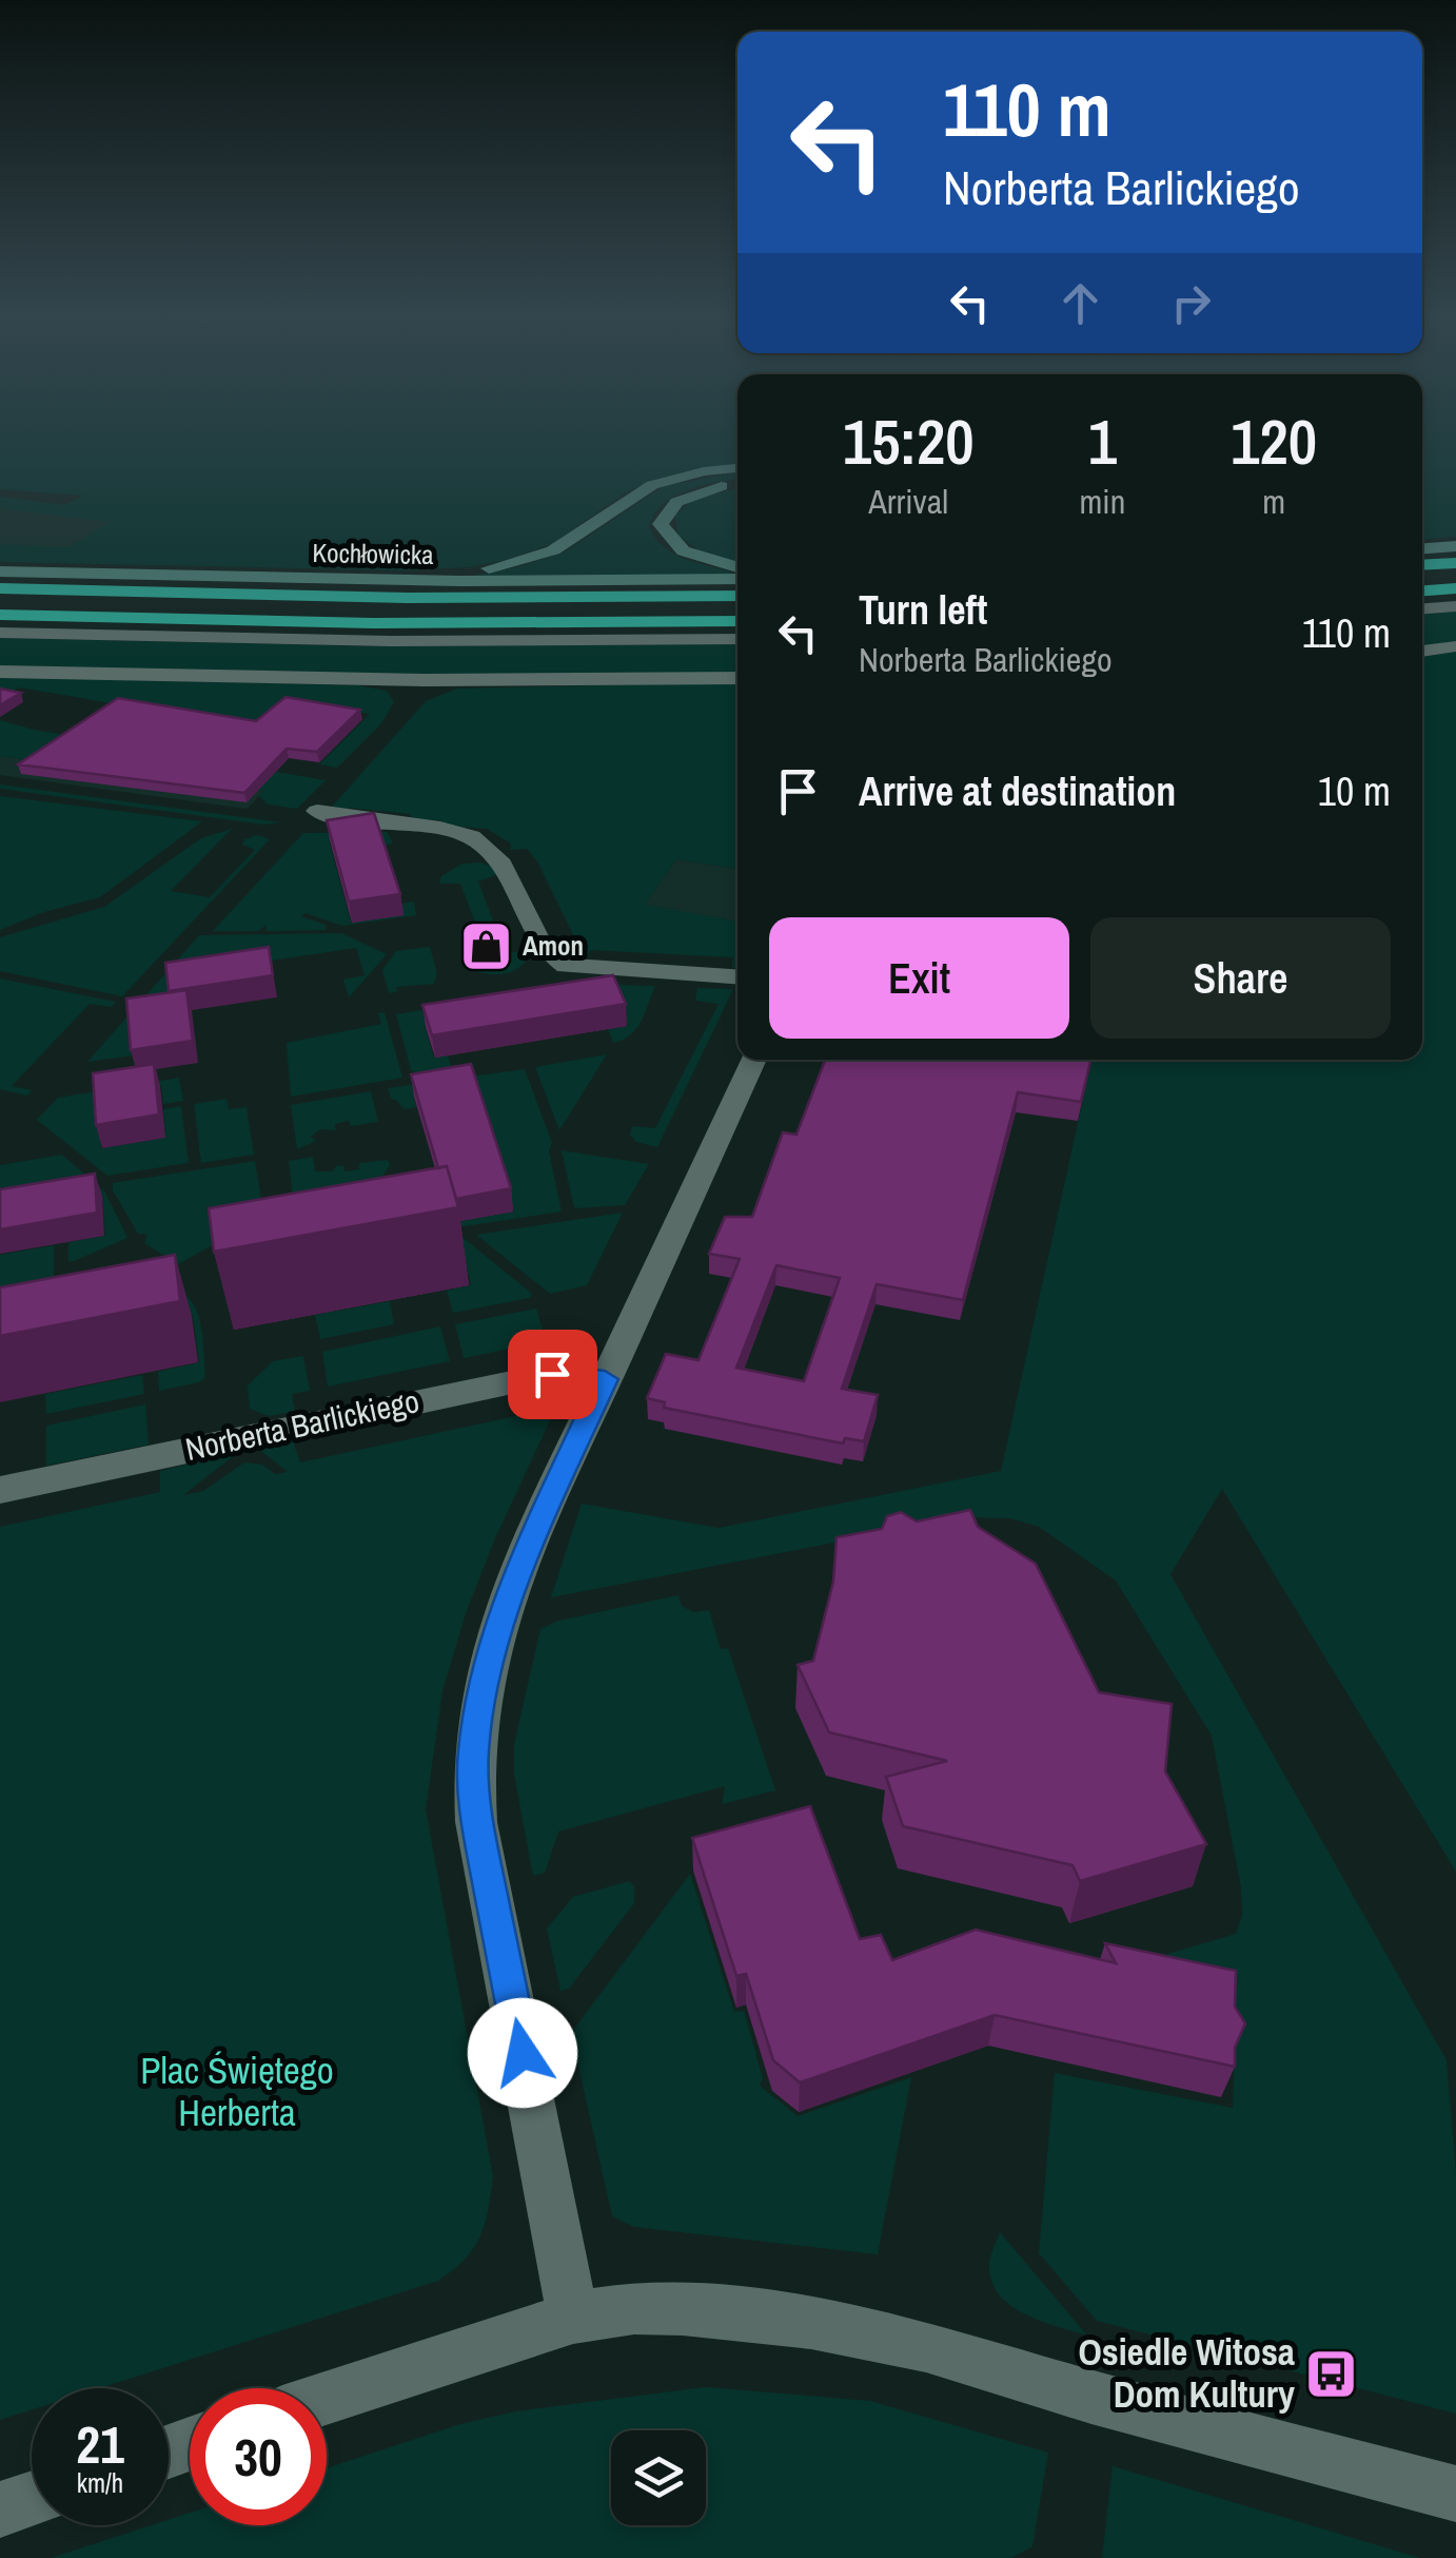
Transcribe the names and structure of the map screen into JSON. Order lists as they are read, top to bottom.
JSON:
{
  "streets": {
    "main road": ["Kochłowicka"],
    "street": ["Norberta Barlickiego"]
  },
  "parks": ["Plac Świętego Herberta"],
  "places": {
    "shop": ["Amon"],
    "bus stop": ["Osiedle Witosa Dom Kultury"]
  },
  "page": {
    "turn": ["110 m", "Norberta Barlickiego"],
    "eta": [
      "15:20",
      "Arrival",
      "1",
      "min",
      "120",
      "m"
    ],
    "list": [
      {
        "name": "Turn left",
        "note": "Norberta Barlickiego",
        "value": "110 m"
      },
      {
        "name": "Arrive at destination",
        "value": "10 m"
      }
    ],
    "buttons": ["Exit", "Share"],
    "speed": "21 km/h",
    "limit": "30"
  }
}
